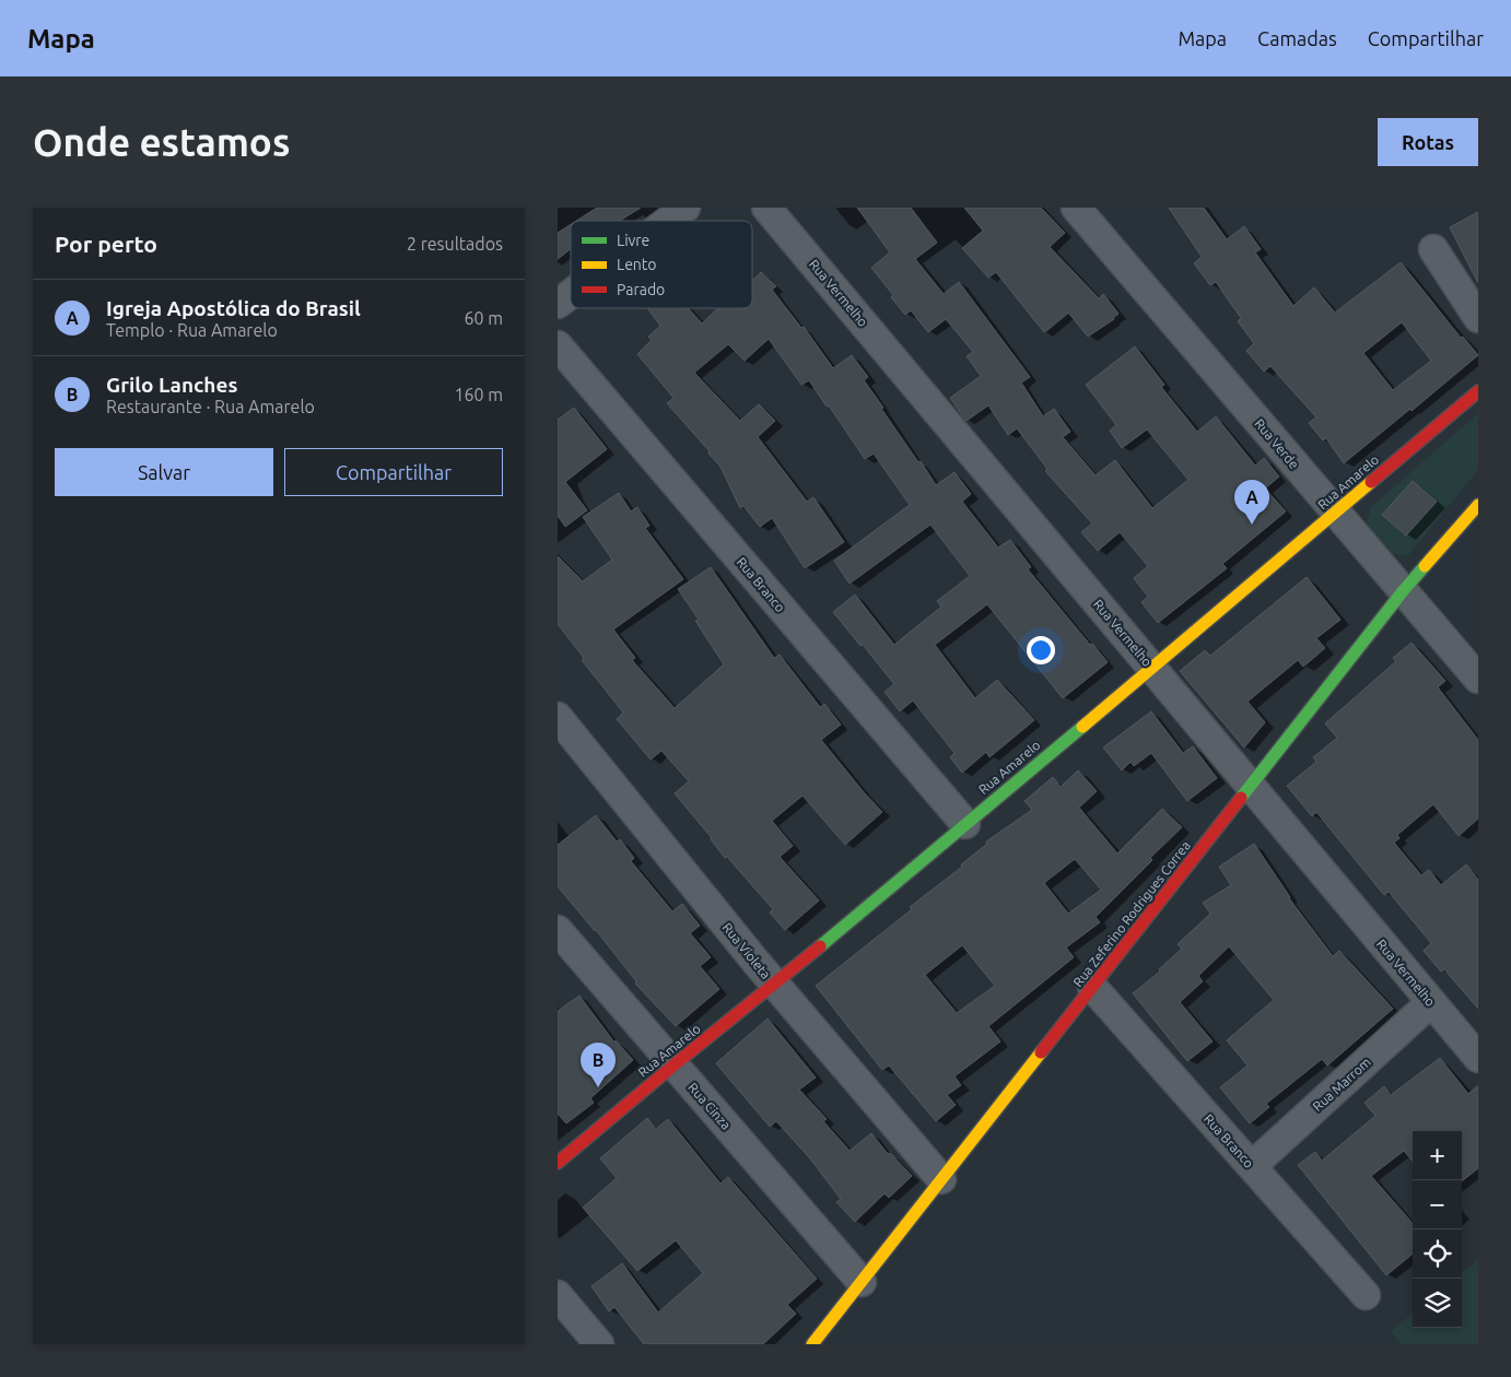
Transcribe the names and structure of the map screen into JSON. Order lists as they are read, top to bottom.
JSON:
{
  "streets": {
    "street": [
      "Rua Vermelho",
      "Rua Verde",
      "Rua Amarelo",
      "Rua Branco",
      "Rua Zeferino Rodrigues Correa",
      "Rua Violeta",
      "Rua Marrom",
      "Rua Cinza"
    ]
  },
  "crossings": [
    ["Rua Vermelho", "Rua Amarelo"],
    ["Rua Vermelho", "Rua Zeferino Rodrigues Correa"],
    ["Rua Vermelho", "Rua Marrom"],
    ["Rua Verde", "Rua Amarelo"],
    ["Rua Verde", "Rua Zeferino Rodrigues Correa"],
    ["Rua Amarelo", "Rua Branco"],
    ["Rua Amarelo", "Rua Violeta"],
    ["Rua Amarelo", "Rua Cinza"],
    ["Rua Branco", "Rua Zeferino Rodrigues Correa"],
    ["Rua Branco", "Rua Marrom"],
    ["Rua Zeferino Rodrigues Correa", "Rua Violeta"],
    ["Rua Zeferino Rodrigues Correa", "Rua Cinza"]
  ],
  "legend": ["Livre", "Lento", "Parado"],
  "page": {
    "header": "Mapa",
    "nav": ["Mapa", "Camadas", "Compartilhar"],
    "buttons": [
      "Rotas",
      ["Salvar", "Compartilhar"]
    ],
    "title": "Onde estamos",
    "heading": ["Por perto", "2 resultados"],
    "list": [
      {
        "mark": "A",
        "name": "Igreja Apostólica do Brasil",
        "note": "Templo · Rua Amarelo",
        "value": "60 m"
      },
      {
        "mark": "B",
        "name": "Grilo Lanches",
        "note": "Restaurante · Rua Amarelo",
        "value": "160 m"
      }
    ],
    "pins": ["A", "B"],
    "map_buttons": ["+", "−"]
  }
}
